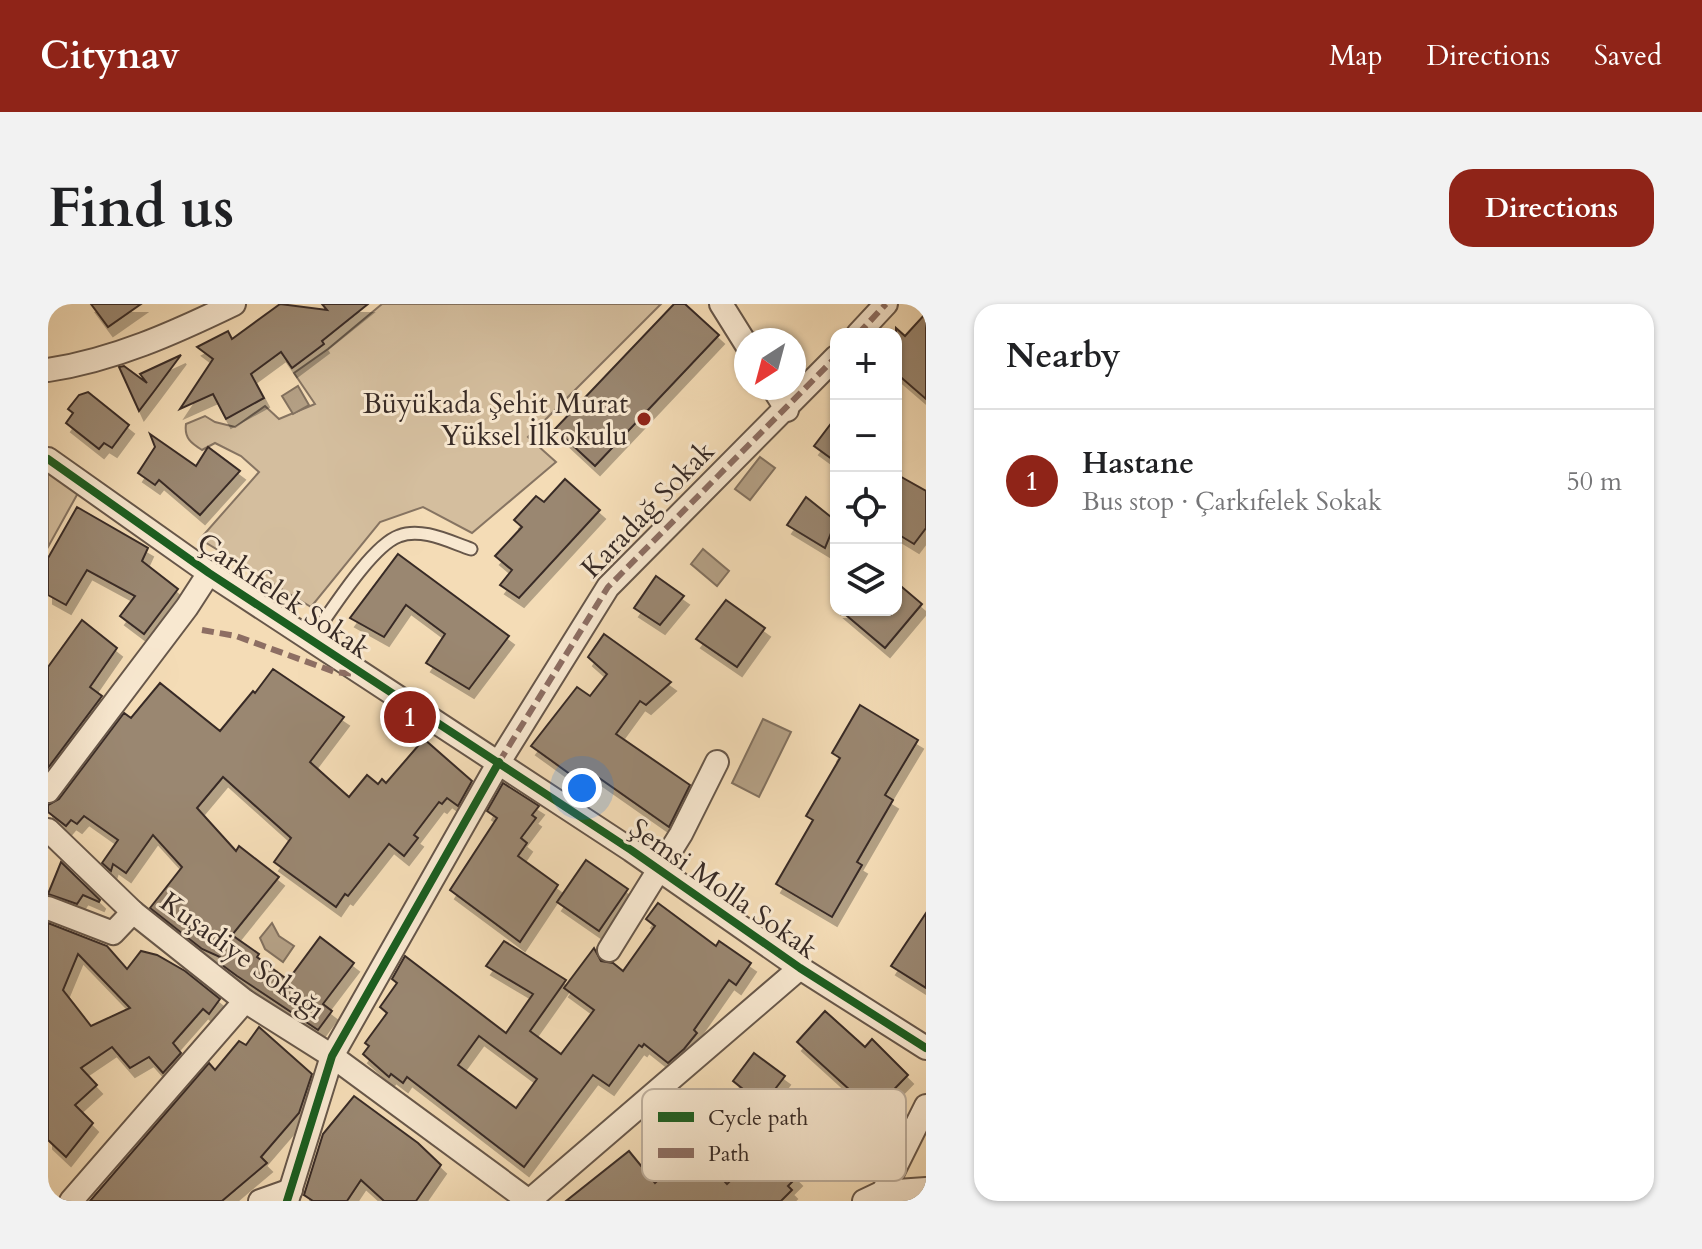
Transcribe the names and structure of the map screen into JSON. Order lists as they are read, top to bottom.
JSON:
{
  "streets": {
    "street": [
      "Karadağ Sokak",
      "Çarkıfelek Sokak",
      "Şemsi Molla Sokak",
      "Kuşadiye Sokağı"
    ]
  },
  "crossings": [
    ["Karadağ Sokak", "Çarkıfelek Sokak"],
    ["Karadağ Sokak", "Şemsi Molla Sokak"],
    ["Karadağ Sokak", "Kuşadiye Sokağı"],
    ["Çarkıfelek Sokak", "Şemsi Molla Sokak"]
  ],
  "places": ["Büyükada Şehit Murat Yüksel İlkokulu"],
  "legend": ["Cycle path", "Path"],
  "north": "bottom left",
  "page": {
    "header": "Citynav",
    "nav": ["Map", "Directions", "Saved"],
    "buttons": "Directions",
    "title": "Find us",
    "heading": "Nearby",
    "map_buttons": ["+", "−"],
    "list": [
      {
        "mark": "1",
        "name": "Hastane",
        "note": "Bus stop · Çarkıfelek Sokak",
        "value": "50 m"
      }
    ],
    "pins": "1"
  }
}
